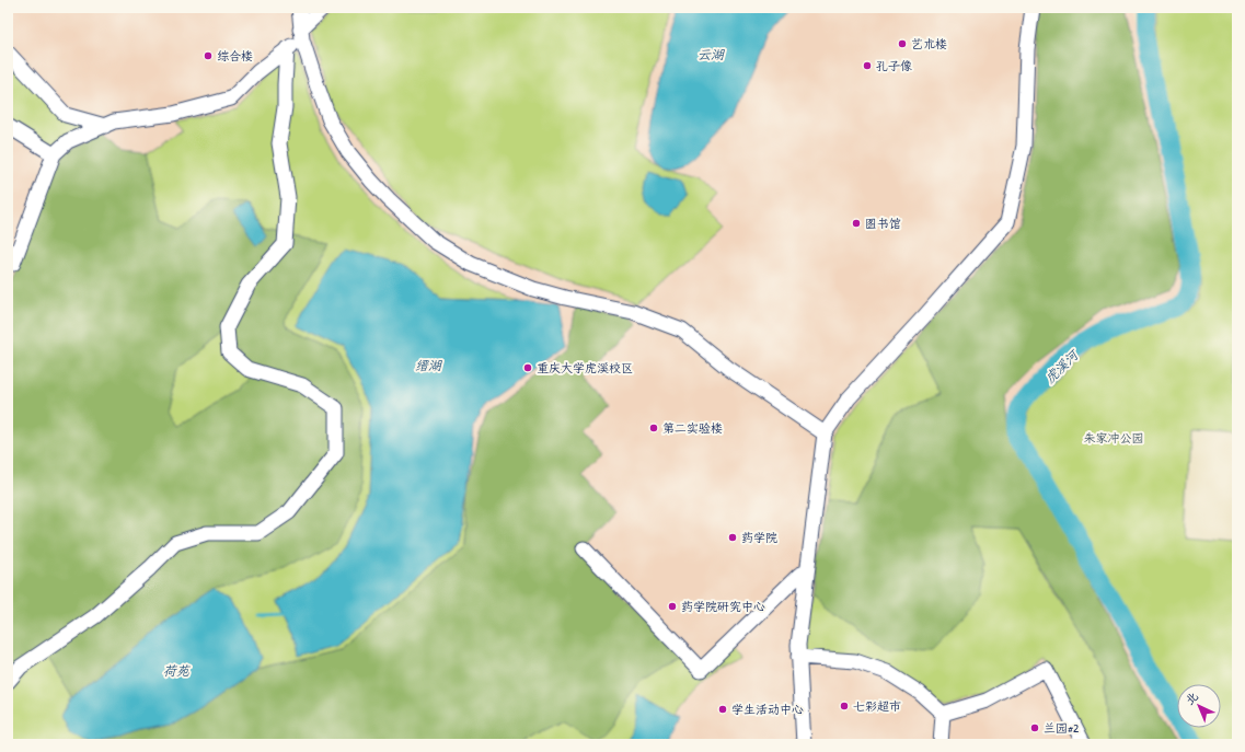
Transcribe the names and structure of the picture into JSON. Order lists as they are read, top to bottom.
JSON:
{
  "water": [
    "云湖",
    "缙湖",
    "虎溪河",
    "荷苑"
  ],
  "parks": ["朱家冲公园"],
  "places": [
    "艺术楼",
    "综合楼",
    "孔子像",
    "图书馆",
    "重庆大学虎溪校区",
    "第二实验楼",
    "药学院",
    "药学院研究中心",
    "七彩超市",
    "学生活动中心",
    "兰园#2"
  ],
  "north": "top left"
}
